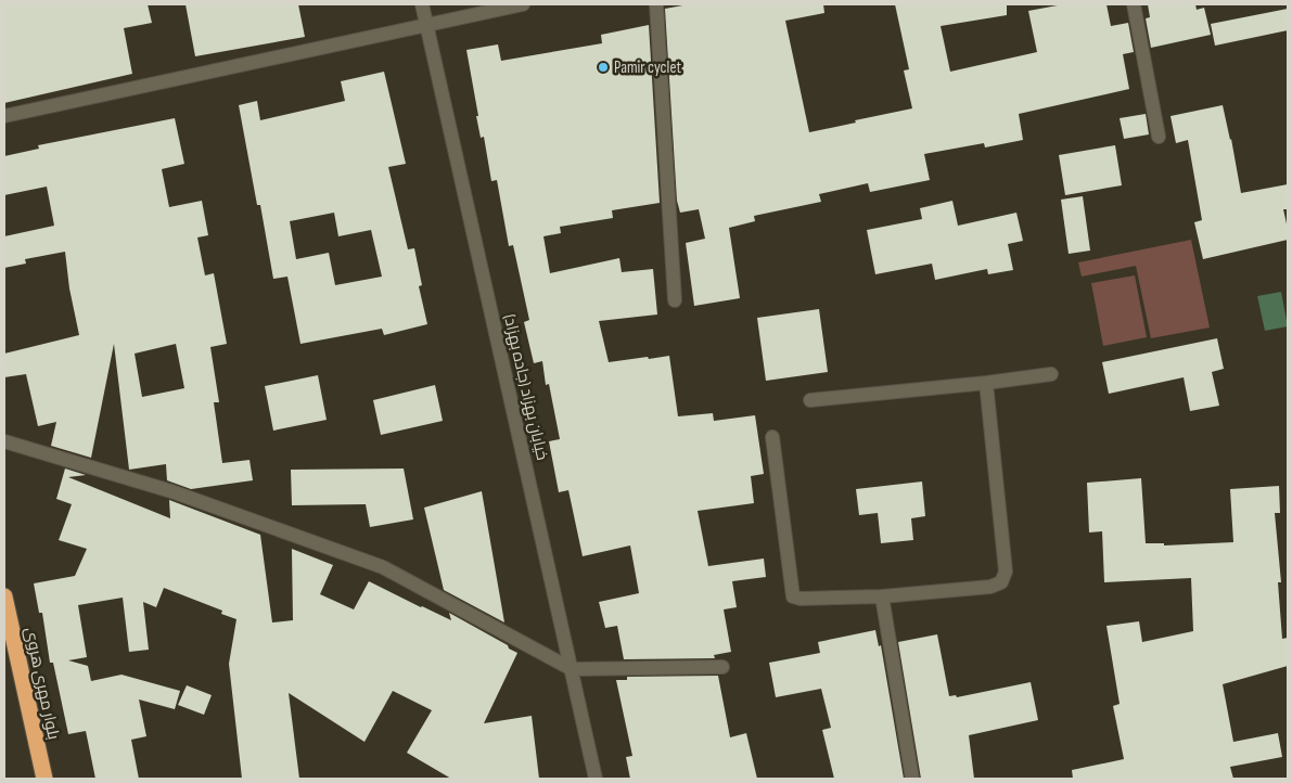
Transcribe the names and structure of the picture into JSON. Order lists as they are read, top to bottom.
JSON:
{
  "streets": {
    "highway": ["بلوار مهری هروی"],
    "street": ["خیابان بهزاد (جاده بهزاد)"]
  },
  "places": ["Pamir cyclet"]
}
